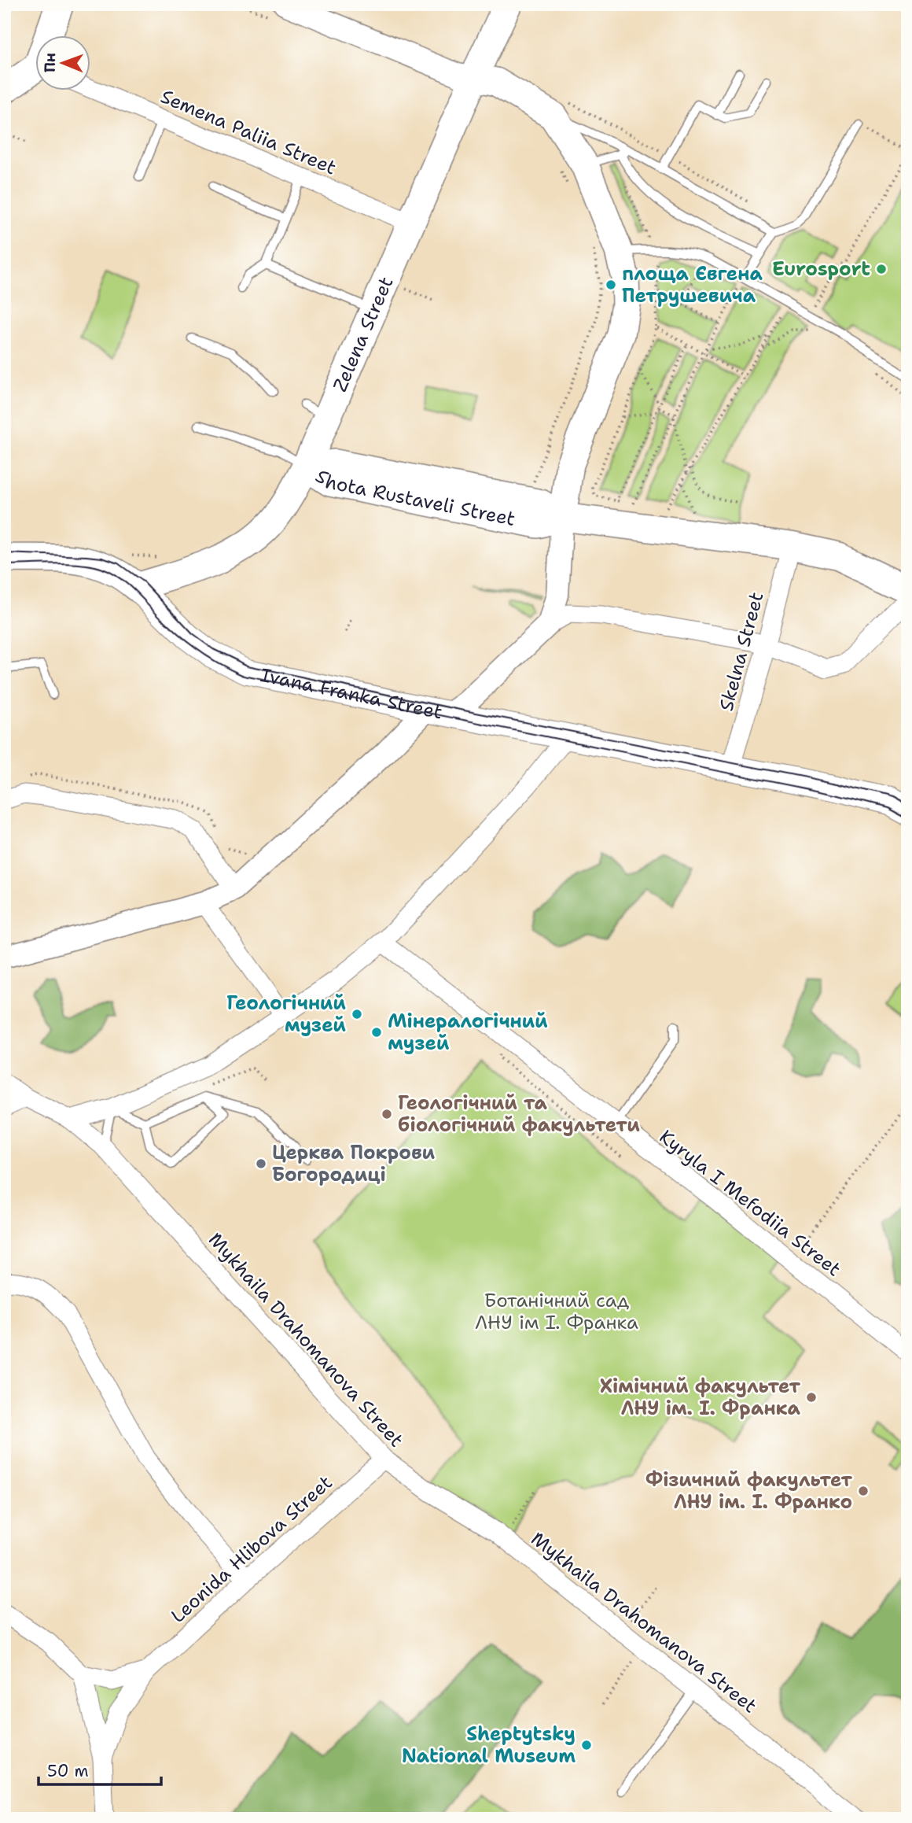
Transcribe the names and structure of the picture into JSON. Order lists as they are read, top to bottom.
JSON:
{
  "streets": {
    "main road": ["Zelena Street", "Shota Rustaveli Street", "Ivana Franka Street"],
    "street": [
      "Semena Paliia Street",
      "Skelna Street",
      "Kyryla I Mefodiia Street",
      "Mykhaila Drahomanova Street",
      "Leonida Hlibova Street"
    ]
  },
  "crossings": [
    ["Semena Paliia Street", "Zelena Street"],
    ["Zelena Street", "Shota Rustaveli Street"],
    ["Zelena Street", "Ivana Franka Street"],
    ["Shota Rustaveli Street", "Skelna Street"],
    ["Skelna Street", "Ivana Franka Street"],
    ["Mykhaila Drahomanova Street", "Leonida Hlibova Street"]
  ],
  "parks": ["Ботанічний сад ЛНУ ім І. Франка"],
  "places": [
    "Eurosport",
    "площа Євгена Петрушевича",
    "Геологічний музей",
    "Мінералогічний музей",
    "Геологічний та біологічний факультети",
    "Церква Покрови Богородиці",
    "Хімічний факультет ЛНУ ім. І. Франка",
    "Фізичний факультет ЛНУ ім. І. Франко",
    "Sheptytsky National Museum"
  ],
  "scale_bar": "50 m",
  "north": "left"
}
